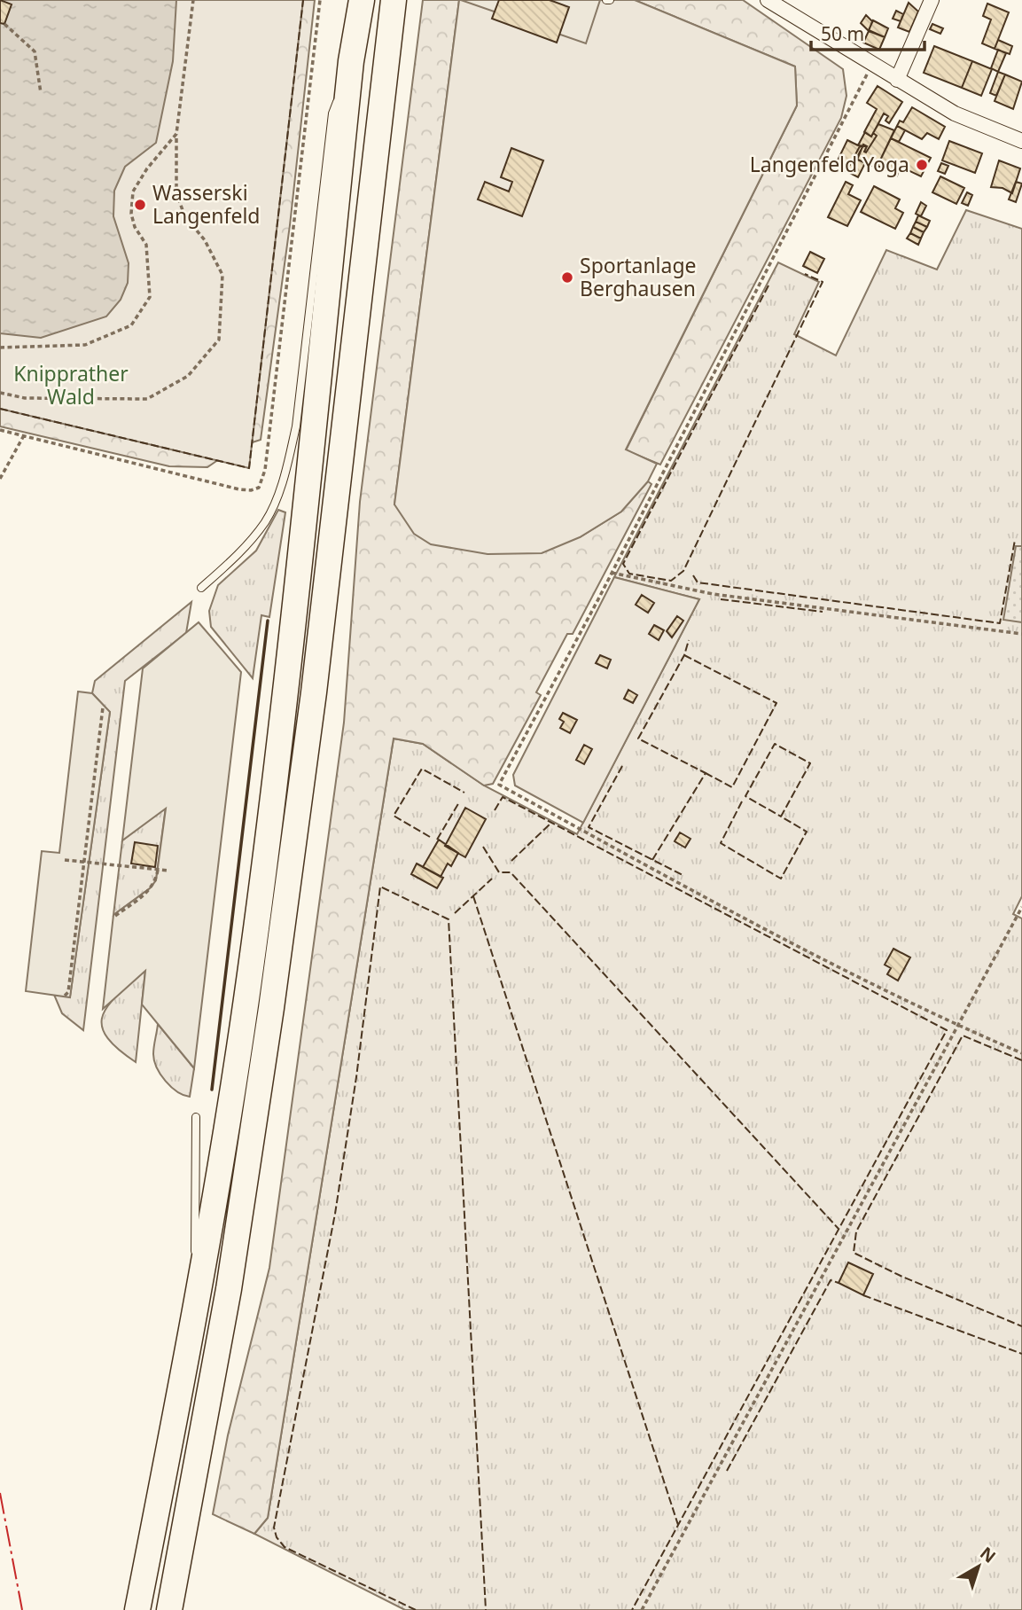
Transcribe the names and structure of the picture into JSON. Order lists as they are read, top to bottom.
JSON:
{
  "parks": ["Knipprather Wald"],
  "places": ["Langenfeld Yoga", "Wasserski Langenfeld", "Sportanlage Berghausen"],
  "scale_bar": "50 m",
  "north": "top right"
}
